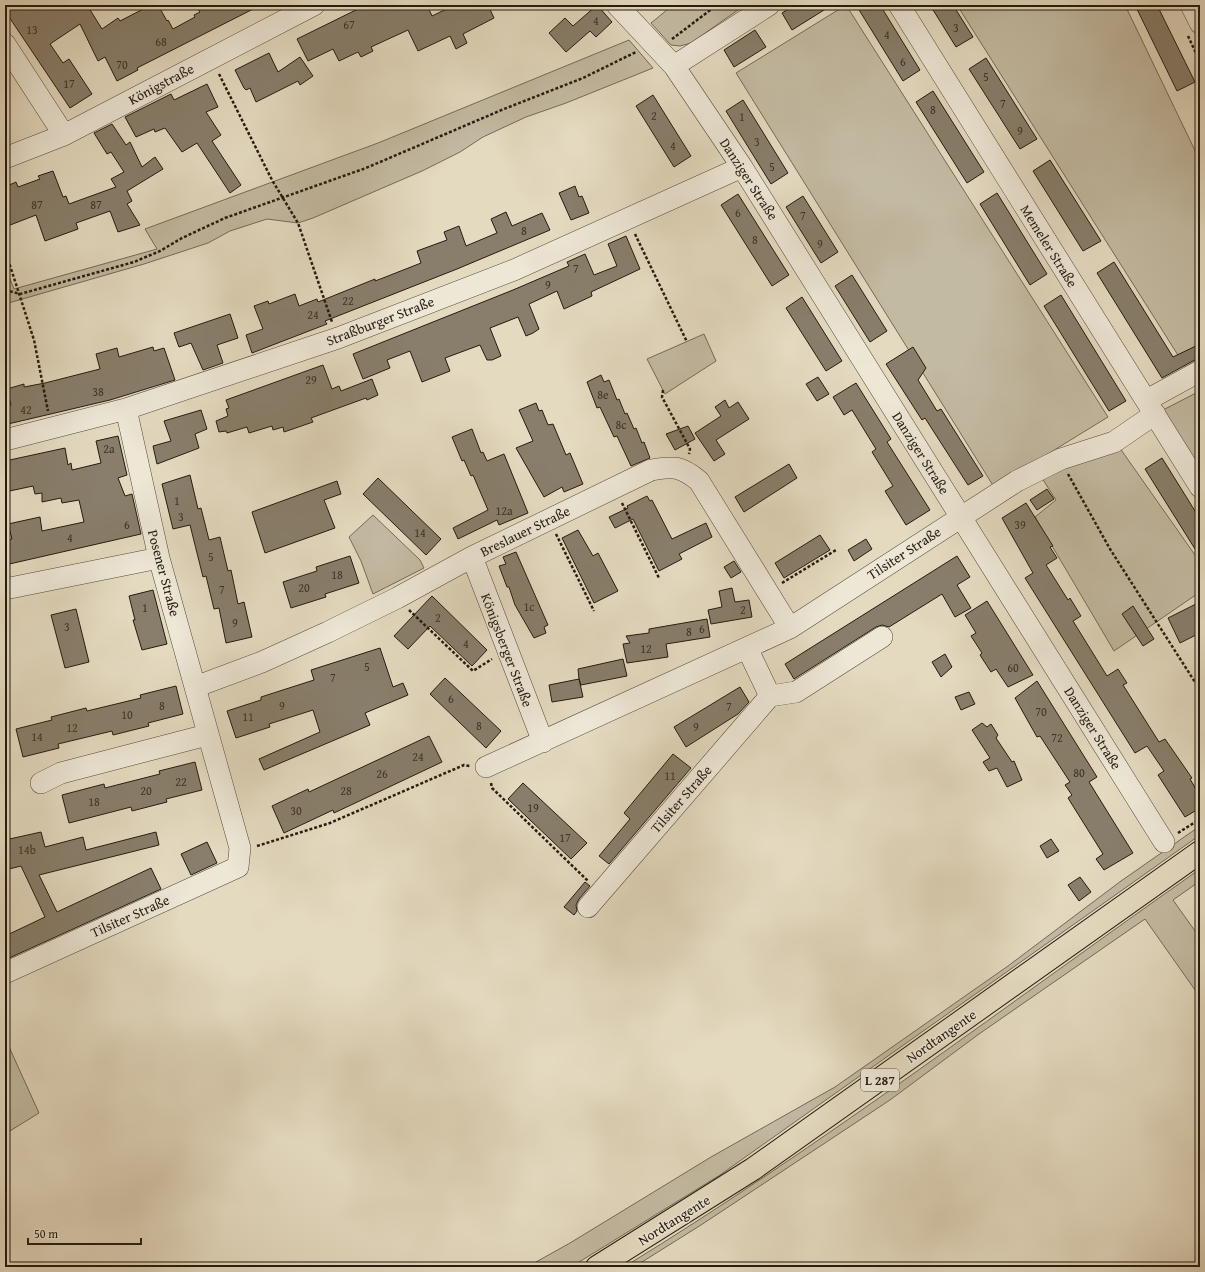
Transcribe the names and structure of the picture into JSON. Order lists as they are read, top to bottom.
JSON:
{
  "streets": {
    "main road": ["Nordtangente", "L 287"],
    "street": [
      "Königstraße",
      "Danziger Straße",
      "Memeler Straße",
      "Straßburger Straße",
      "Breslauer Straße",
      "Tilsiter Straße",
      "Posener Straße",
      "Königsberger Straße"
    ]
  },
  "crossings": [
    ["Danziger Straße", "Straßburger Straße"],
    ["Danziger Straße", "Tilsiter Straße"],
    ["Memeler Straße", "Tilsiter Straße"],
    ["Straßburger Straße", "Posener Straße"],
    ["Breslauer Straße", "Posener Straße"],
    ["Breslauer Straße", "Königsberger Straße"],
    ["Tilsiter Straße", "Posener Straße"],
    ["Tilsiter Straße", "Königsberger Straße"]
  ],
  "house_numbers": [
    "4",
    "67",
    "3",
    "13",
    "4",
    "68",
    "6",
    "70",
    "5",
    "17",
    "7",
    "8",
    "2",
    "1",
    "9",
    "3",
    "4",
    "5",
    "87",
    "87",
    "6",
    "7",
    "8",
    "8",
    "9",
    "7",
    "9",
    "22",
    "24",
    "29",
    "38",
    "8e",
    "42",
    "8c",
    "2a",
    "1",
    "12a",
    "3",
    "6",
    "39",
    "14",
    "4",
    "5",
    "18",
    "20",
    "7",
    "1c",
    "1",
    "2",
    "2",
    "9",
    "3",
    "6",
    "8",
    "4",
    "12",
    "5",
    "60",
    "7",
    "6",
    "8",
    "9",
    "7",
    "70",
    "10",
    "11",
    "8",
    "9",
    "12",
    "14",
    "72",
    "24",
    "80",
    "26",
    "11",
    "22",
    "20",
    "28",
    "18",
    "19",
    "30",
    "17",
    "14b"
  ],
  "scale_bar": "50 m"
}
